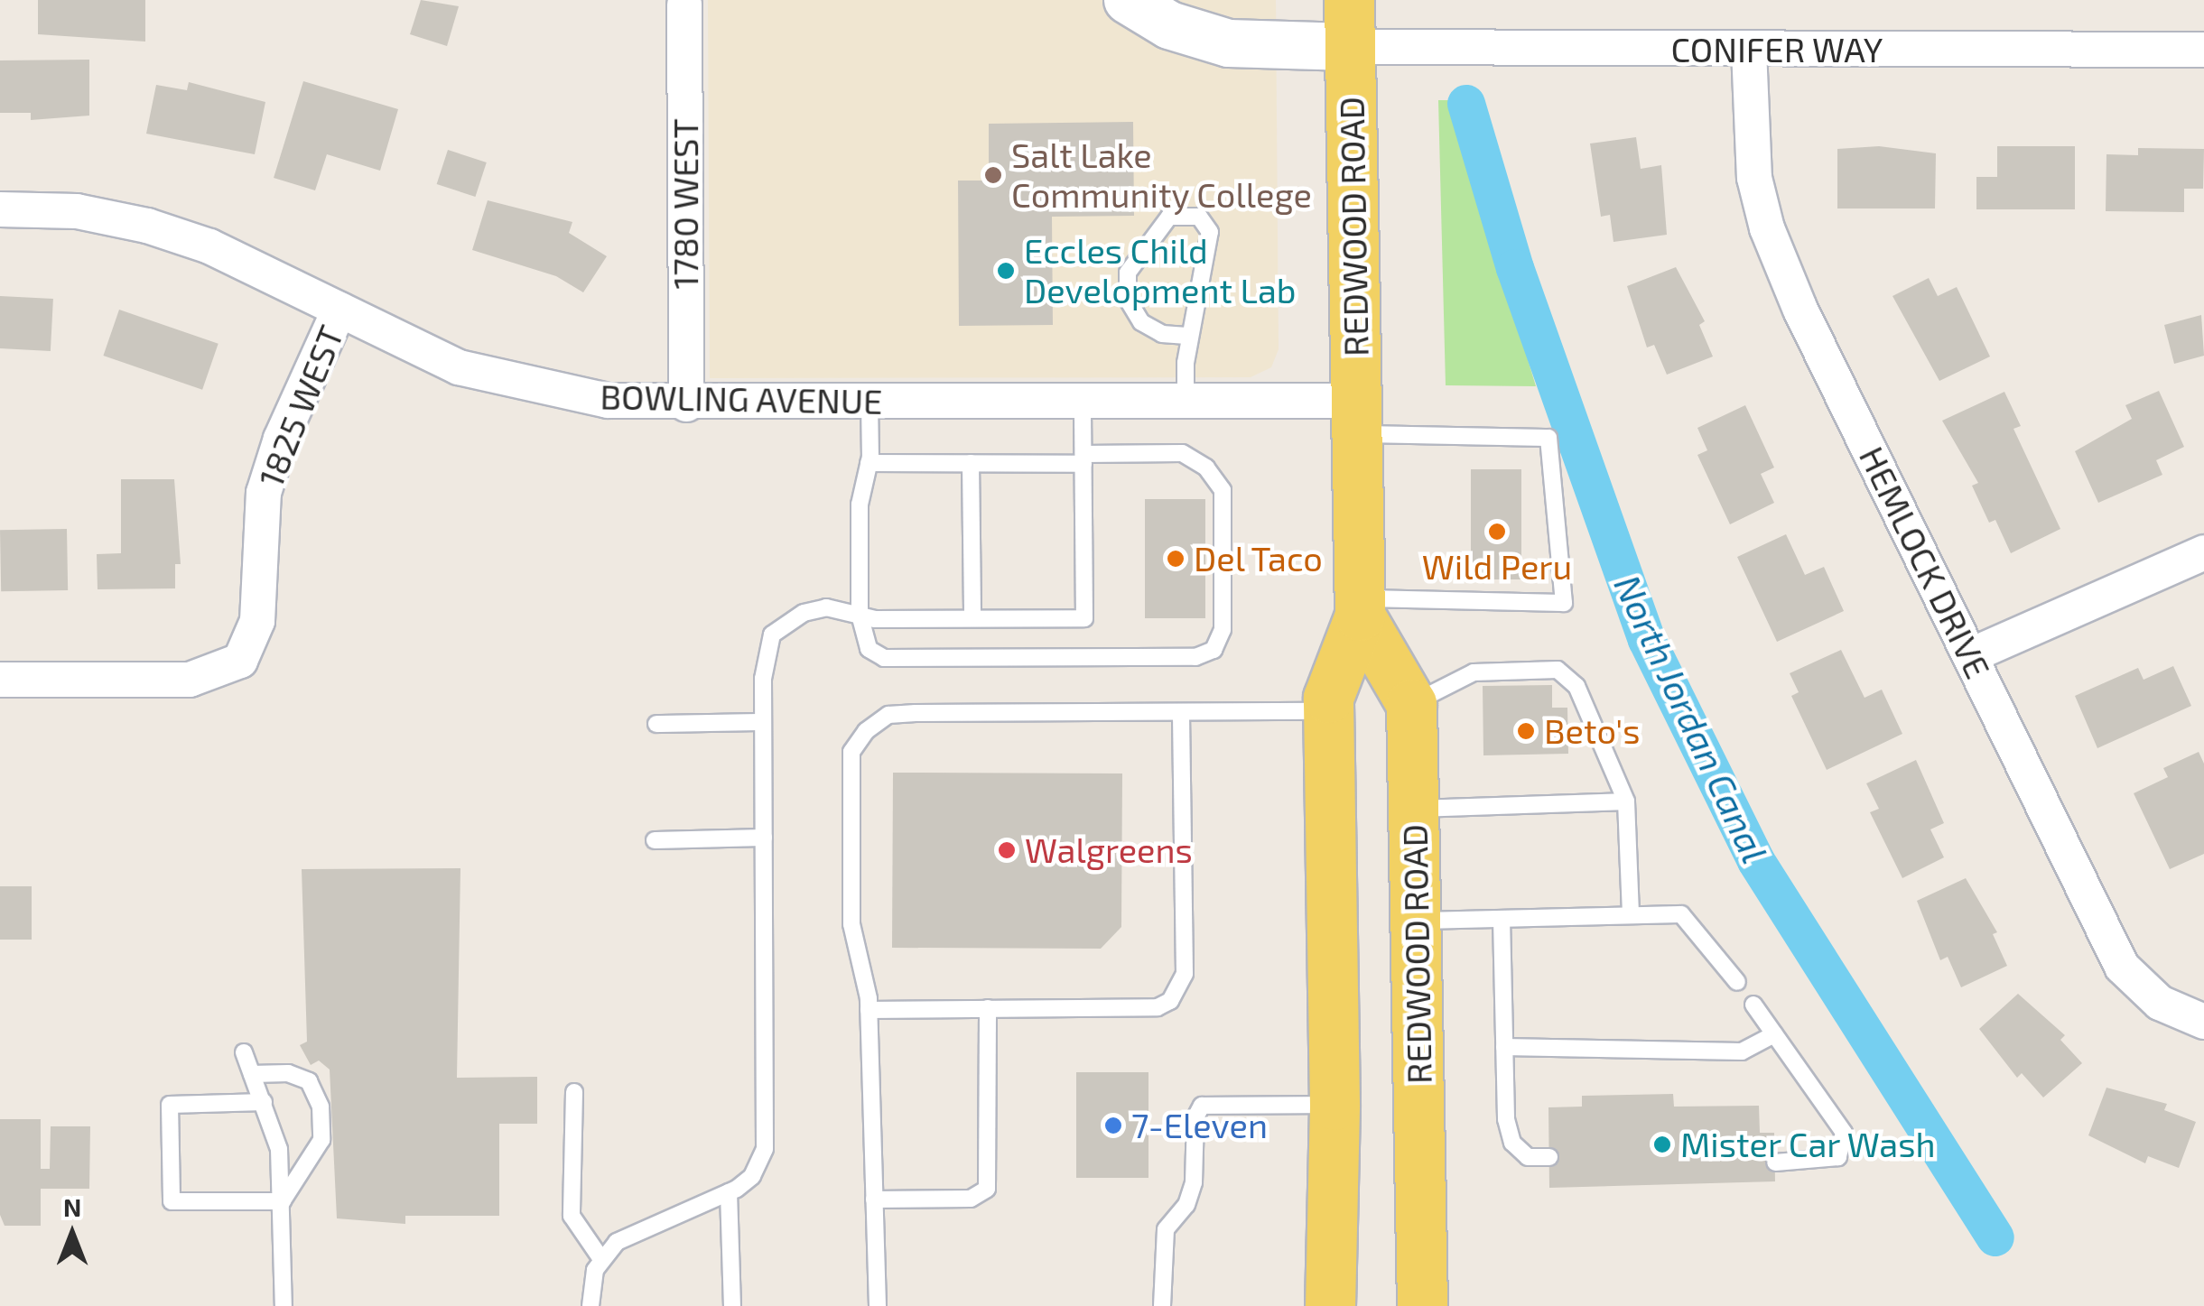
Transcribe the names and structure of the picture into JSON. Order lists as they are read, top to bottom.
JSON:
{
  "streets": {
    "main road": ["REDWOOD ROAD"],
    "street": [
      "CONIFER WAY",
      "1780 WEST",
      "BOWLING AVENUE",
      "1825 WEST",
      "HEMLOCK DRIVE"
    ]
  },
  "crossings": [
    ["CONIFER WAY", "REDWOOD ROAD"],
    ["CONIFER WAY", "HEMLOCK DRIVE"],
    ["1780 WEST", "BOWLING AVENUE"],
    ["REDWOOD ROAD", "BOWLING AVENUE"],
    ["BOWLING AVENUE", "1825 WEST"]
  ],
  "water": ["North Jordan Canal"],
  "places": [
    "Salt Lake Community College",
    "Eccles Child Development Lab",
    "Wild Peru",
    "Del Taco",
    "Beto's",
    "Walgreens",
    "7-Eleven",
    "Mister Car Wash"
  ],
  "north": "top"
}
